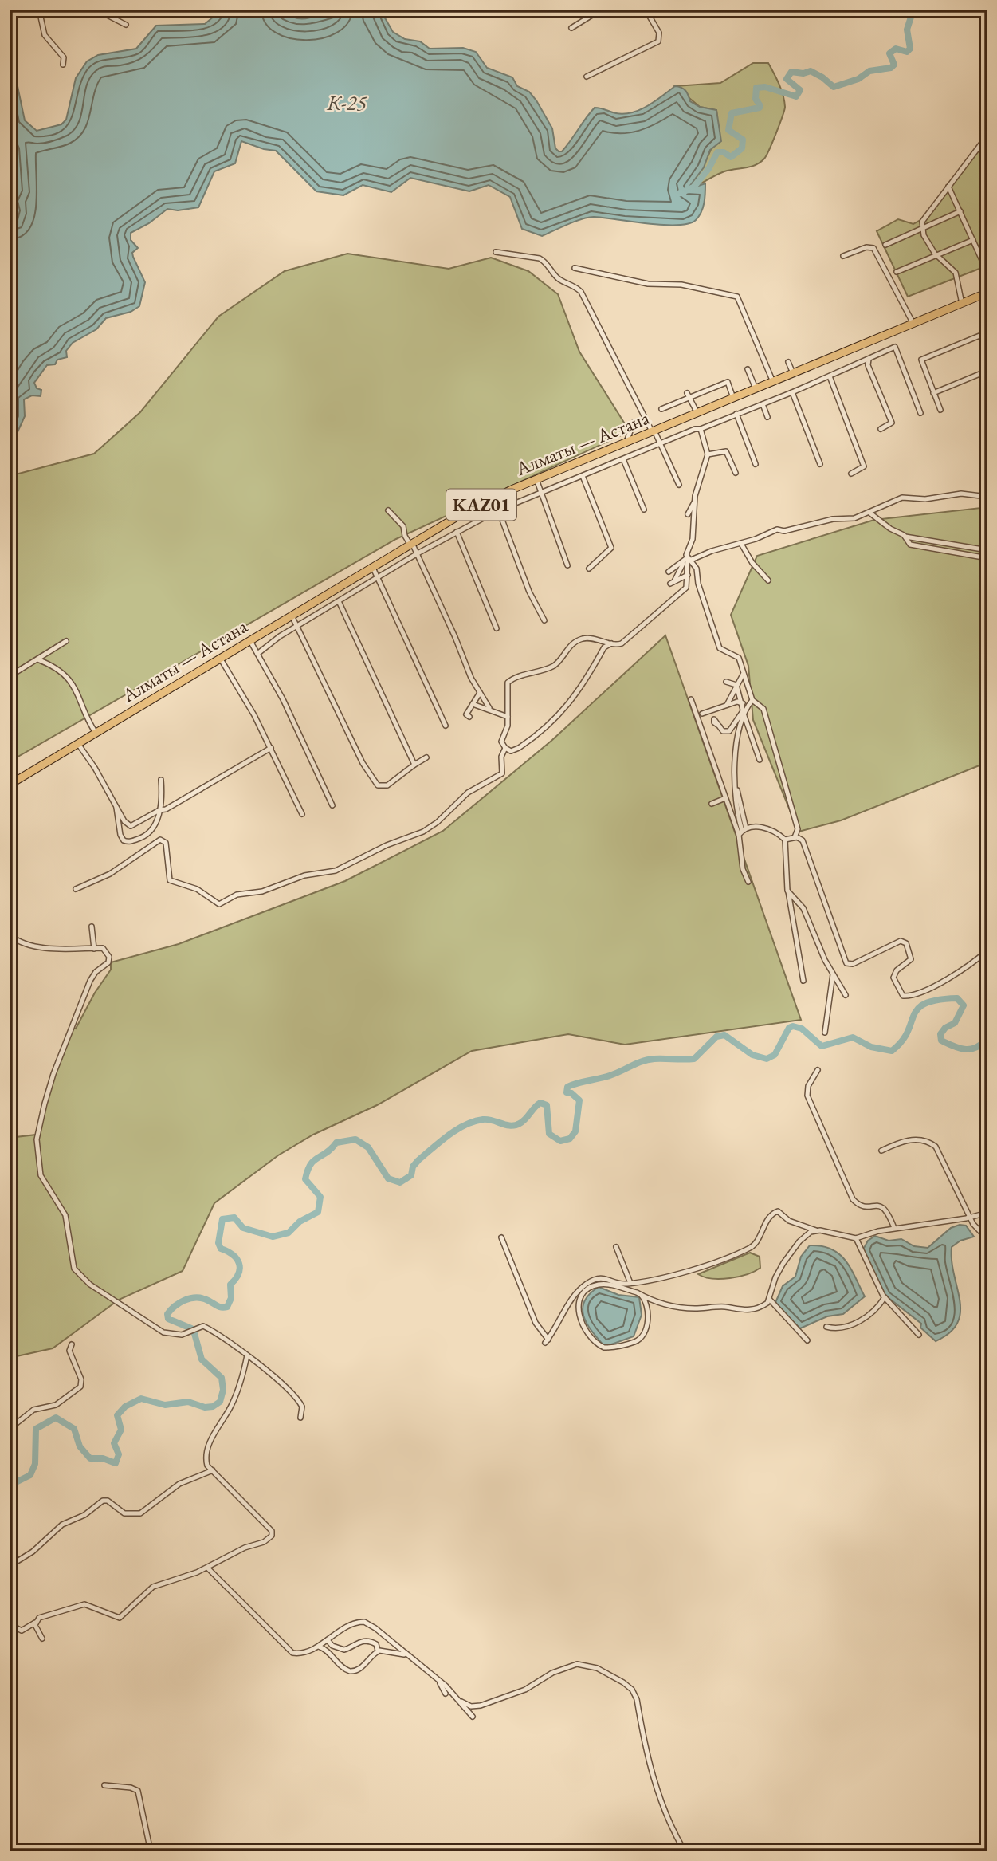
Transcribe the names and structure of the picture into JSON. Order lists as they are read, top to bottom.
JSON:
{
  "streets": {
    "highway": ["Алматы — Астана", "KАZ01"]
  },
  "water": ["К-25"]
}
